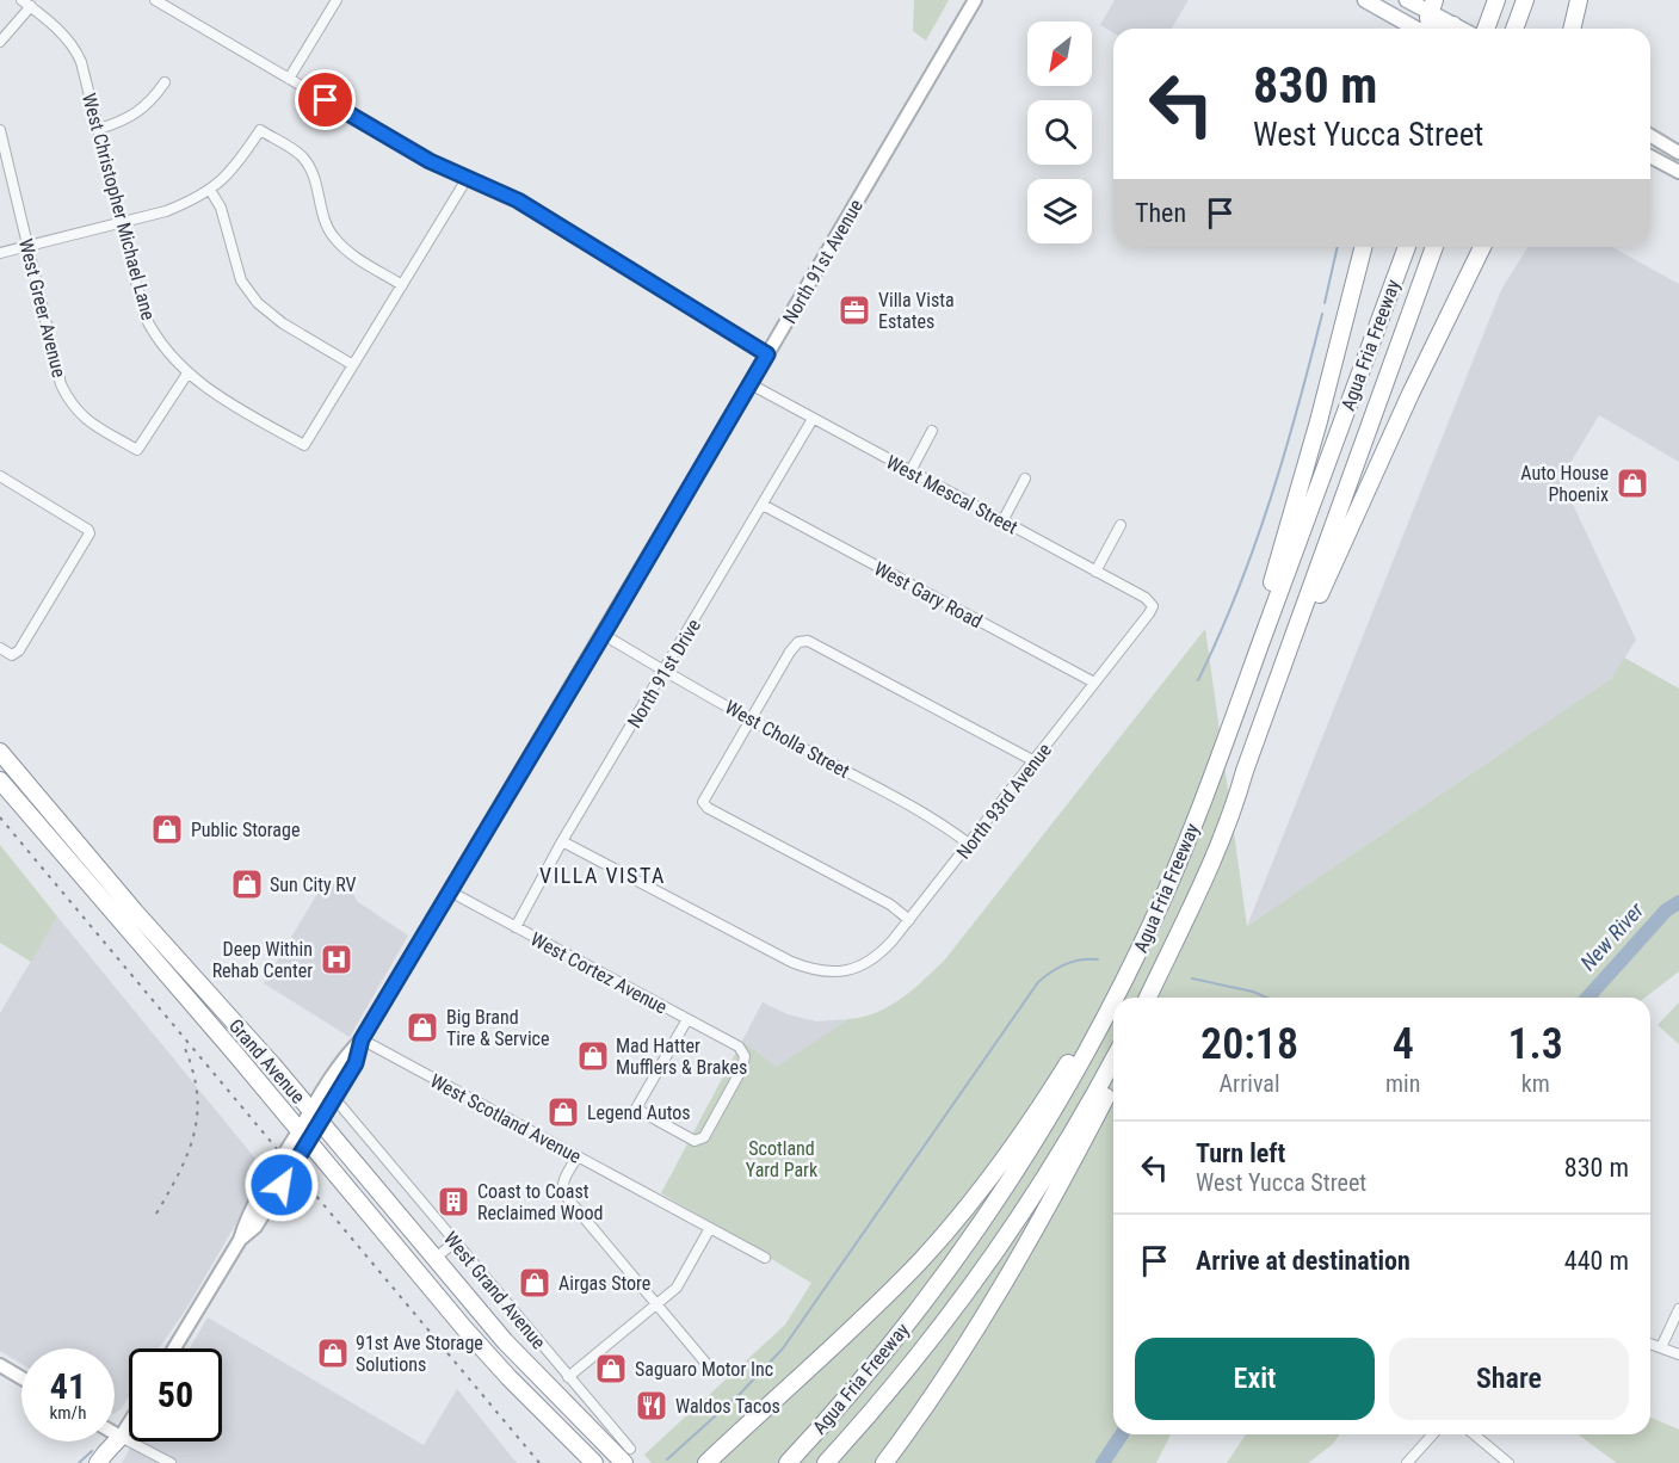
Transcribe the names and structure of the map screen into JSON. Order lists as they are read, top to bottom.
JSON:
{
  "streets": {
    "highway": ["Agua Fria Freeway", "Grand Avenue"],
    "main road": ["North 91st Avenue"],
    "street": [
      "West Christopher Michael Lane",
      "West Greer Avenue",
      "West Mescal Street",
      "West Gary Road",
      "North 91st Drive",
      "West Cholla Street",
      "North 93rd Avenue",
      "West Cortez Avenue",
      "West Scotland Avenue",
      "West Grand Avenue"
    ]
  },
  "crossings": [
    ["West Christopher Michael Lane", "West Greer Avenue"],
    ["North 91st Avenue", "West Mescal Street"],
    ["North 91st Avenue", "West Cholla Street"],
    ["North 91st Avenue", "West Cortez Avenue"],
    ["North 91st Avenue", "Grand Avenue"],
    ["North 91st Avenue", "West Scotland Avenue"],
    ["North 91st Avenue", "West Grand Avenue"],
    ["West Mescal Street", "North 91st Drive"],
    ["West Mescal Street", "North 93rd Avenue"],
    ["West Gary Road", "North 91st Drive"],
    ["West Gary Road", "North 93rd Avenue"],
    ["North 91st Drive", "West Cholla Street"],
    ["North 91st Drive", "North 93rd Avenue"],
    ["North 91st Drive", "West Cortez Avenue"],
    ["West Cholla Street", "North 93rd Avenue"],
    ["Grand Avenue", "West Grand Avenue"]
  ],
  "districts": ["VILLA VISTA"],
  "water": ["New River"],
  "parks": ["Scotland Yard Park"],
  "places": {
    "office": ["Villa Vista Estates"],
    "shop": [
      "Auto House Phoenix",
      "Public Storage",
      "Sun City RV",
      "Big Brand Tire & Service",
      "Mad Hatter Mufflers & Brakes",
      "Legend Autos",
      "Airgas Store",
      "91st Ave Storage Solutions",
      "Saguaro Motor Inc"
    ],
    "hospital": ["Deep Within Rehab Center"],
    "building": ["Coast to Coast Reclaimed Wood"],
    "restaurant": ["Waldos Tacos"]
  },
  "north": "bottom left",
  "page": {
    "turn": ["830 m", "West Yucca Street"],
    "then": "Then",
    "eta": [
      "20:18",
      "Arrival",
      "4",
      "min",
      "1.3",
      "km"
    ],
    "list": [
      {
        "name": "Turn left",
        "note": "West Yucca Street",
        "value": "830 m"
      },
      {
        "name": "Arrive at destination",
        "value": "440 m"
      }
    ],
    "buttons": ["Exit", "Share"],
    "speed": "41 km/h",
    "limit": "50"
  }
}
